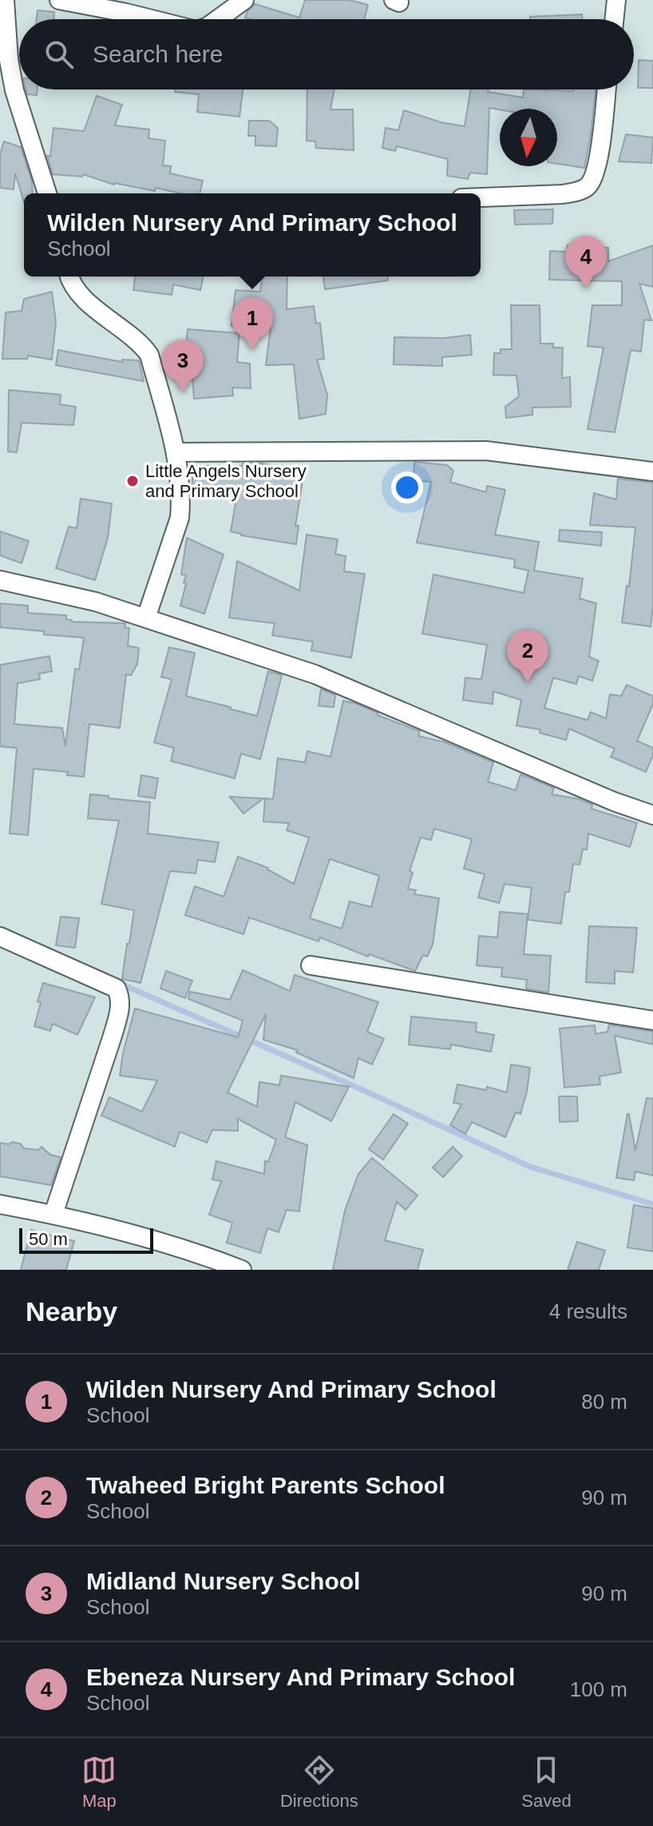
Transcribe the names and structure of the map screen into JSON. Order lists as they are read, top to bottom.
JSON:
{
  "places": ["Little Angels Nursery and Primary School"],
  "scale_bar": "50 m",
  "north": "bottom",
  "page": {
    "search": "Search here",
    "popup": ["Wilden Nursery And Primary School", "School"],
    "pins": [
      "4",
      "1",
      "3",
      "2"
    ],
    "scale": "50 m",
    "heading": ["Nearby", "4 results"],
    "list": [
      {
        "mark": "1",
        "name": "Wilden Nursery And Primary School",
        "note": "School",
        "value": "80 m"
      },
      {
        "mark": "2",
        "name": "Twaheed Bright Parents School",
        "note": "School",
        "value": "90 m"
      },
      {
        "mark": "3",
        "name": "Midland Nursery School",
        "note": "School",
        "value": "90 m"
      },
      {
        "mark": "4",
        "name": "Ebeneza Nursery And Primary School",
        "note": "School",
        "value": "100 m"
      }
    ],
    "nav": ["Map", "Directions", "Saved"]
  }
}
